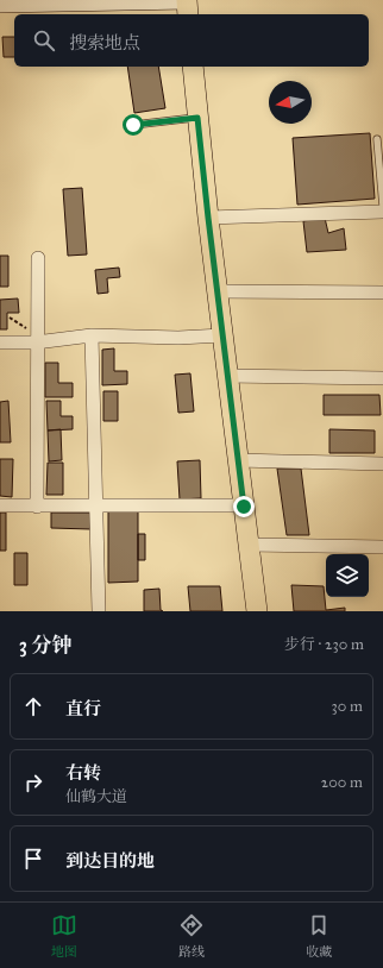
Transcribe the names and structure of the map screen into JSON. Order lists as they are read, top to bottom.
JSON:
{
  "north": "left",
  "page": {
    "search": "搜索地点",
    "heading": ["3 分钟", "步行 · 230 m"],
    "list": [
      ["直行", "30 m"],
      ["右转", "仙鹤大道", "200 m"],
      "到达目的地"
    ],
    "nav": ["地图", "路线", "收藏"]
  }
}
